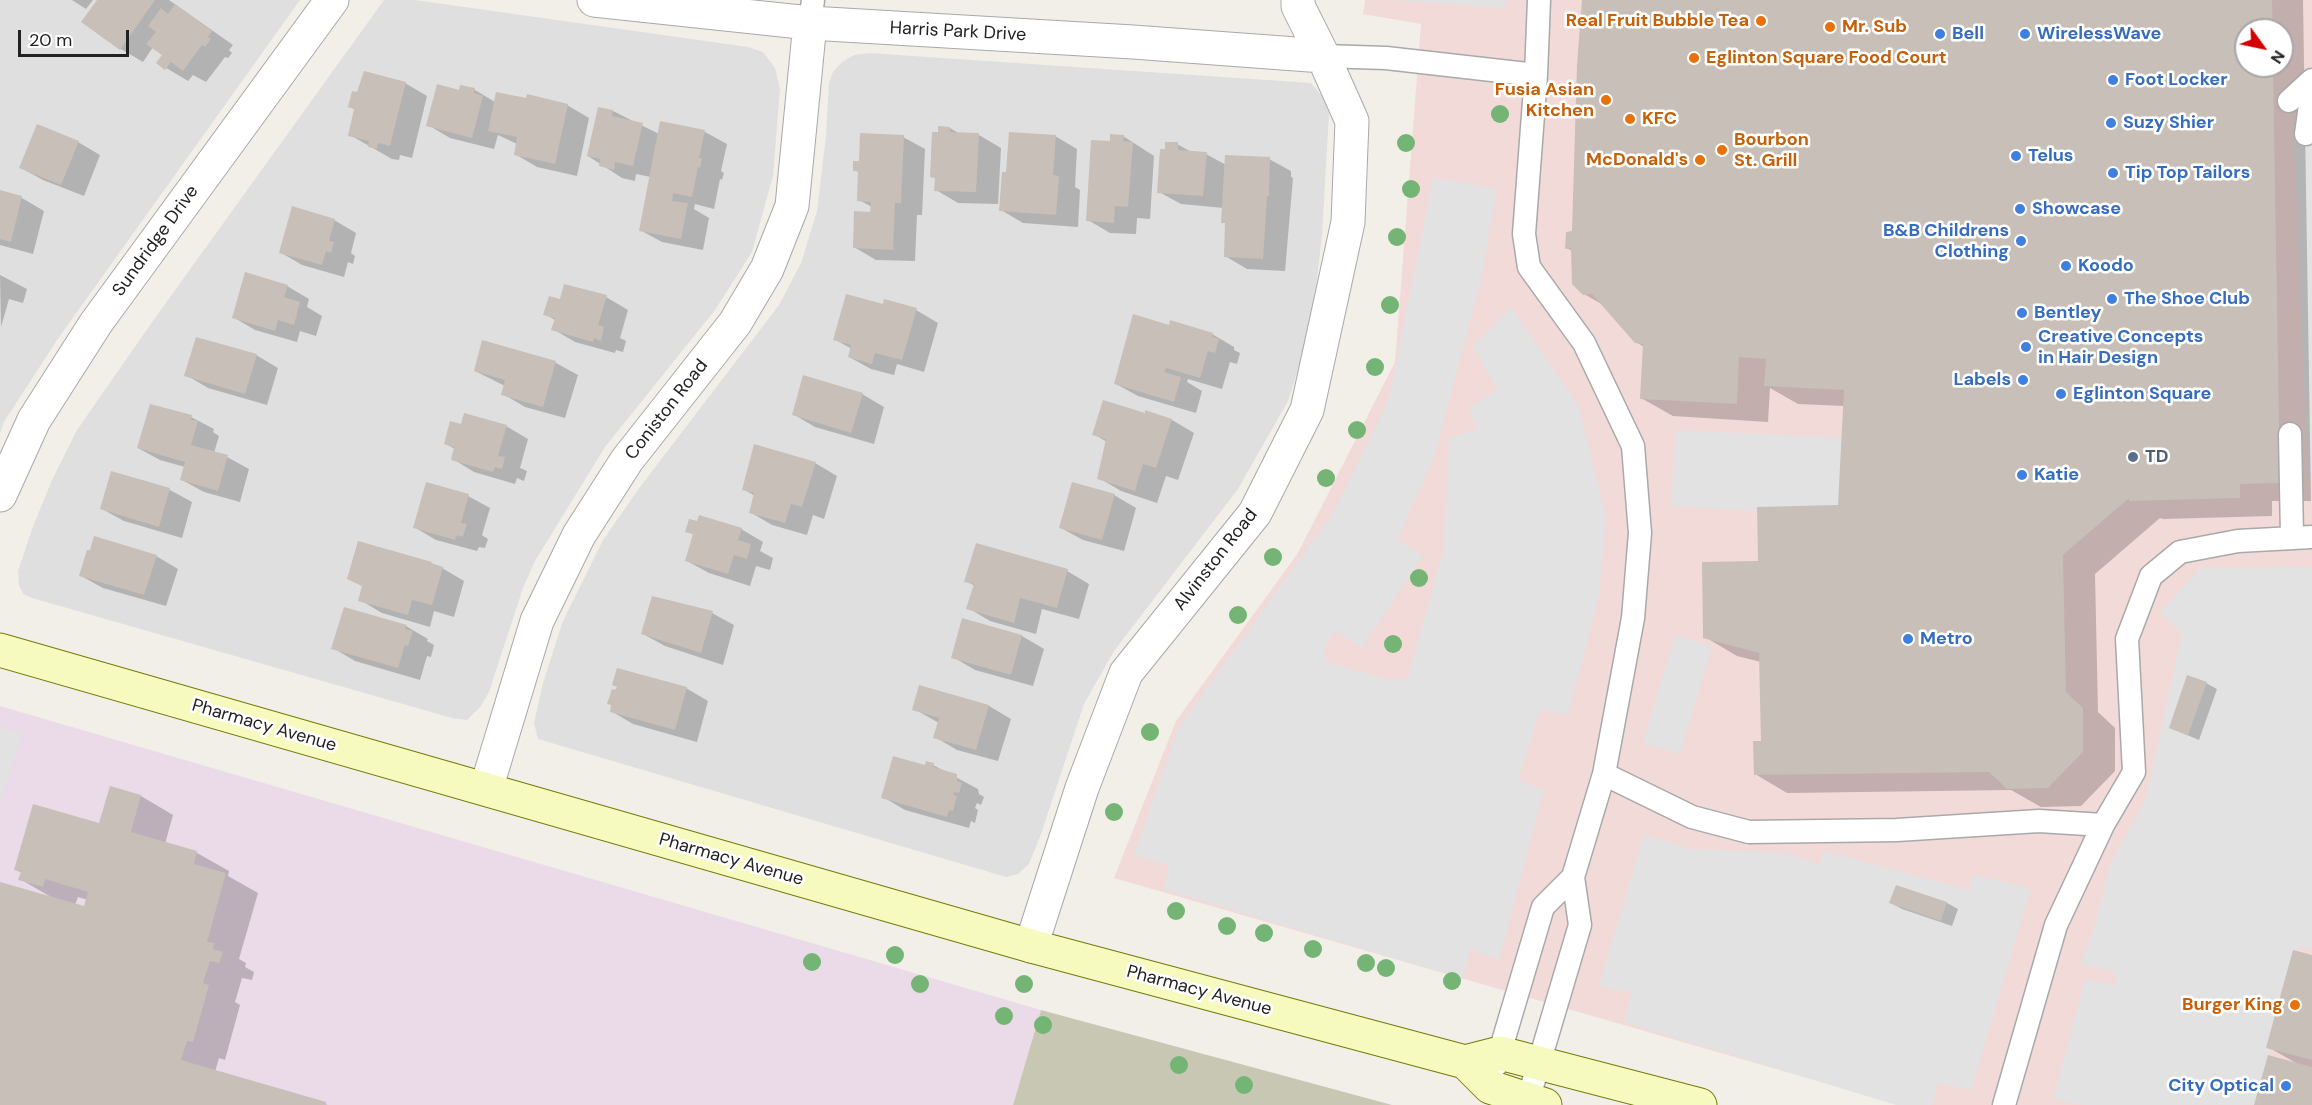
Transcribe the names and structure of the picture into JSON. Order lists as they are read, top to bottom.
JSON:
{
  "streets": {
    "street": [
      "Harris Park Drive",
      "Sundridge Drive",
      "Coniston Road",
      "Alvinston Road",
      "Pharmacy Avenue"
    ]
  },
  "crossings": [
    ["Harris Park Drive", "Coniston Road"],
    ["Harris Park Drive", "Alvinston Road"],
    ["Coniston Road", "Pharmacy Avenue"],
    ["Alvinston Road", "Pharmacy Avenue"]
  ],
  "places": [
    "Real Fruit Bubble Tea",
    "Mr. Sub",
    "Bell",
    "WirelessWave",
    "Eglinton Square Food Court",
    "Foot Locker",
    "Fusia Asian Kitchen",
    "KFC",
    "Suzy Shier",
    "Bourbon St. Grill",
    "Telus",
    "McDonald's",
    "Tip Top Tailors",
    "Showcase",
    "B&B Childrens Clothing",
    "Koodo",
    "The Shoe Club",
    "Bentley",
    "Creative Concepts in Hair Design",
    "Labels",
    "Eglinton Square",
    "TD",
    "Katie",
    "Metro",
    "Burger King",
    "City Optical"
  ],
  "scale_bar": "20 m",
  "north": "bottom right"
}
